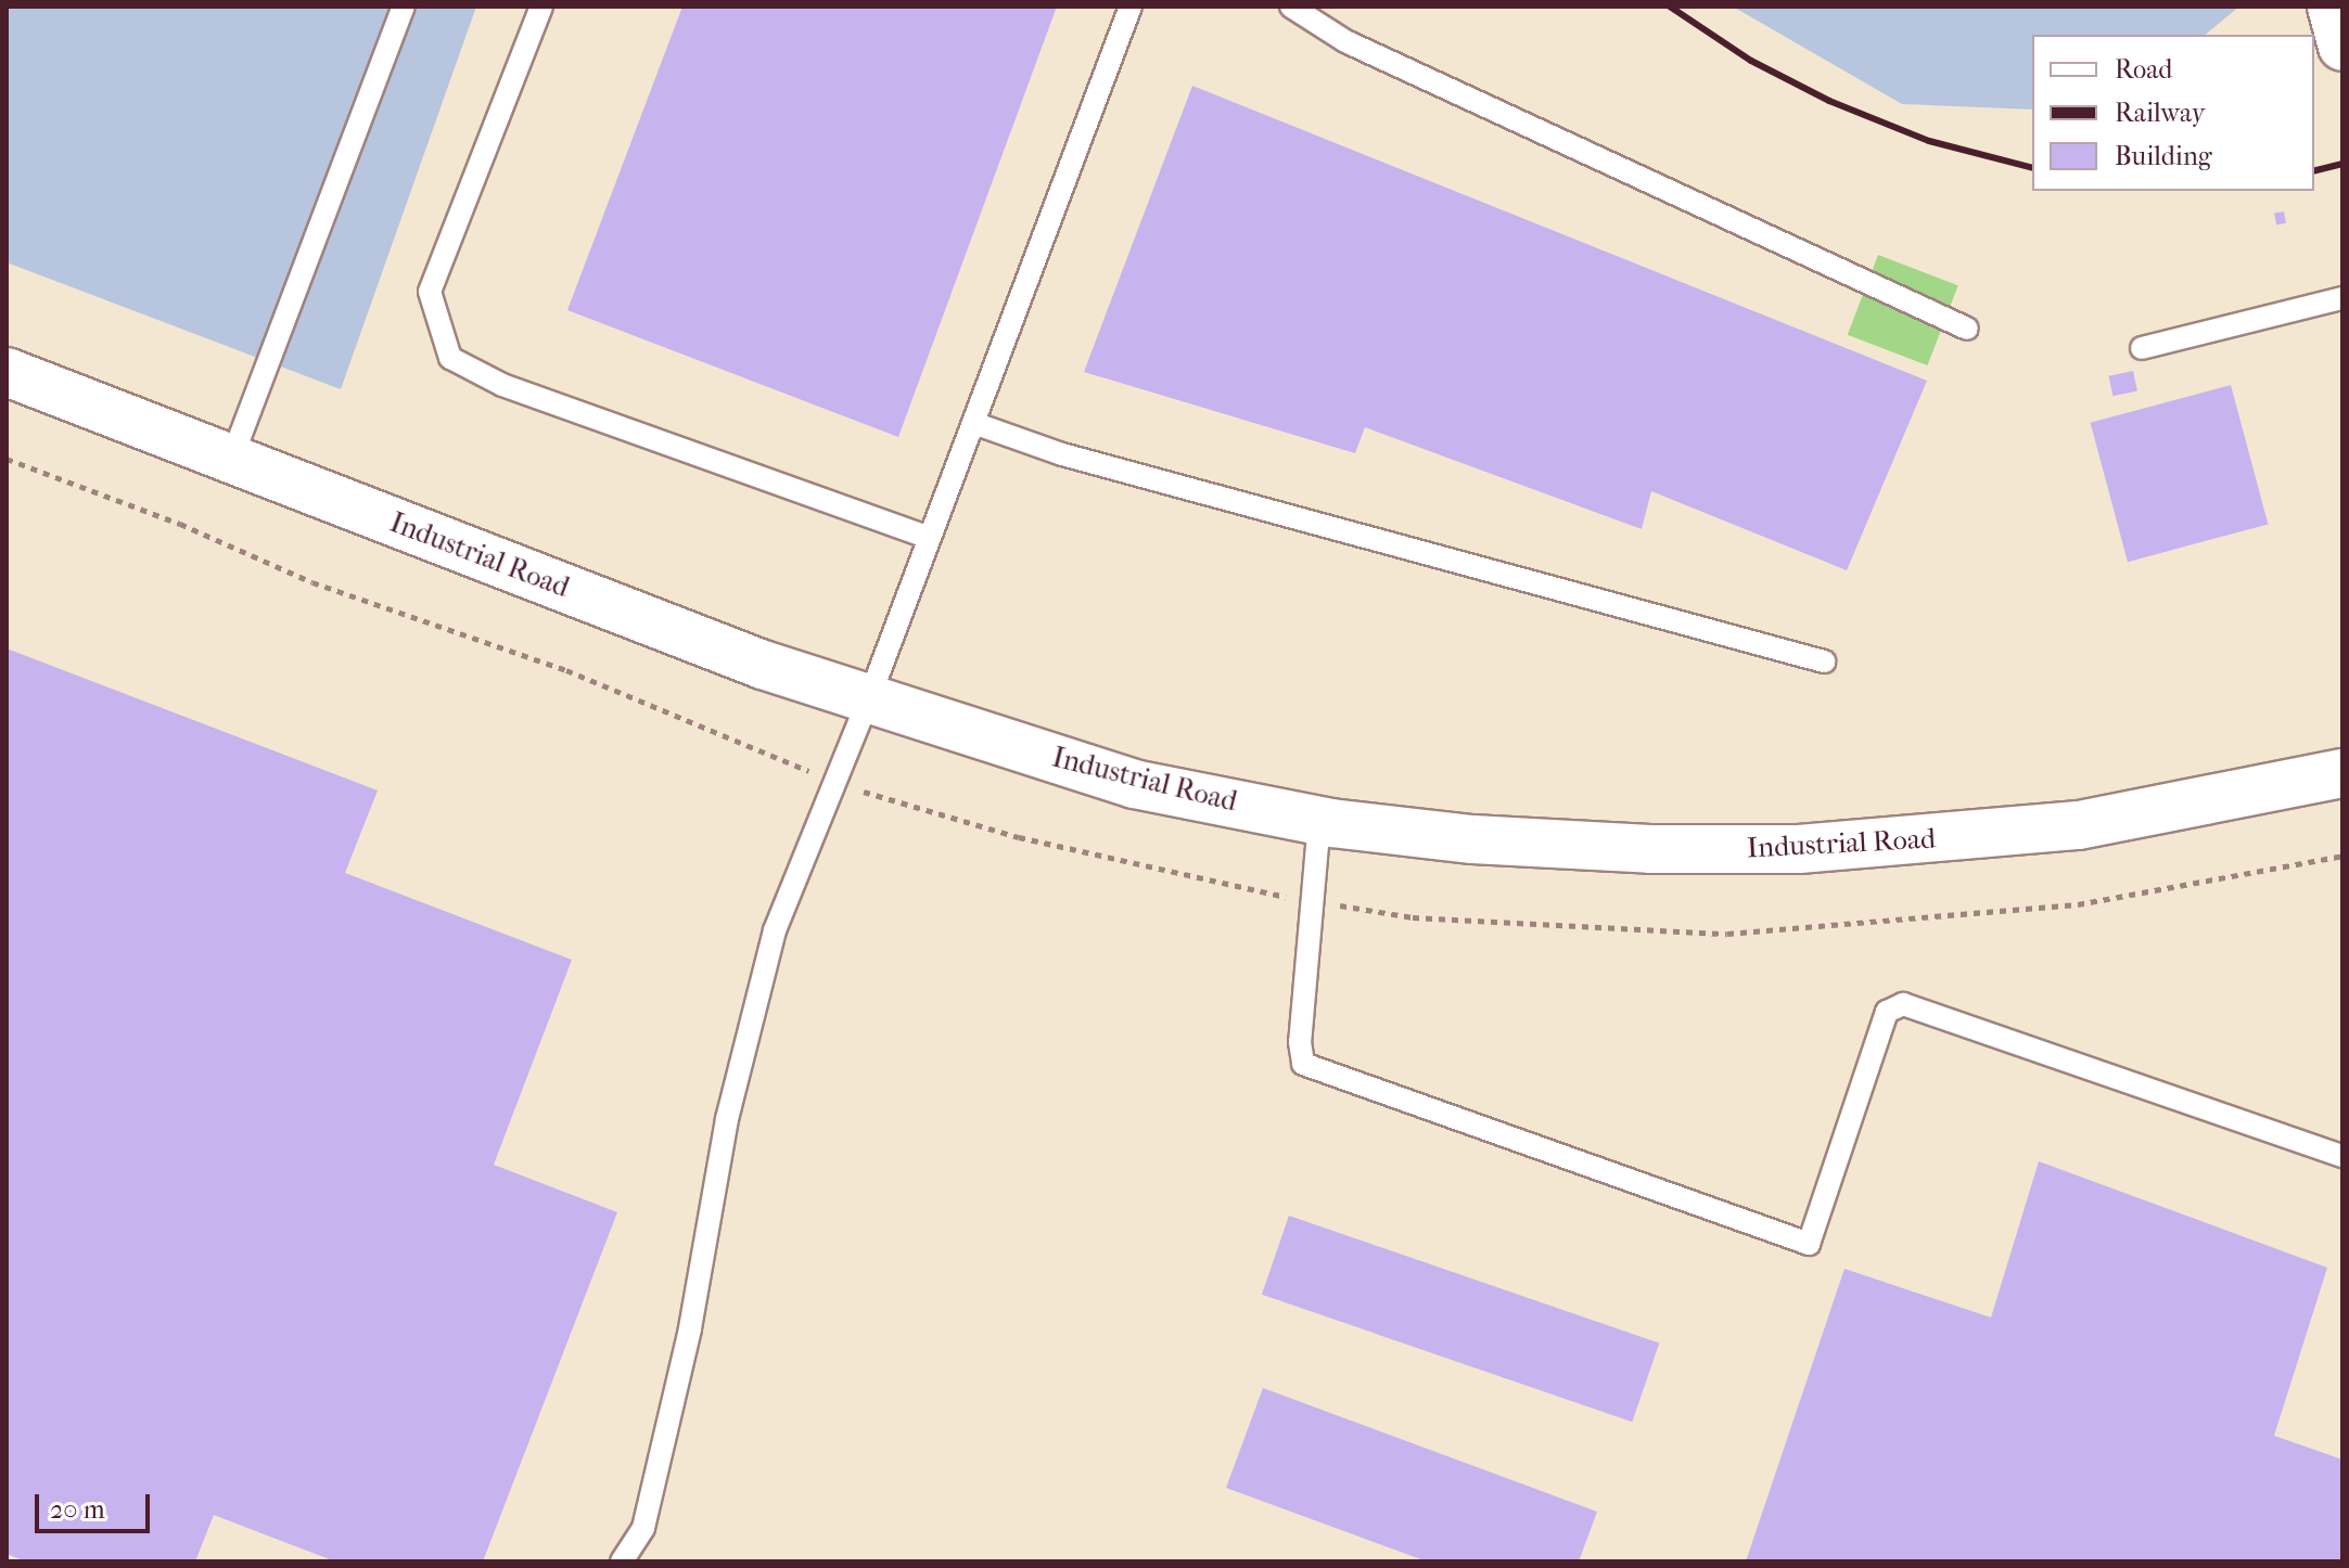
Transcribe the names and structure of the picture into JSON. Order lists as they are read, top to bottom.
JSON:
{
  "streets": {
    "main road": ["Industrial Road"]
  },
  "legend": ["Road", "Railway", "Building"],
  "scale_bar": "20 m"
}
